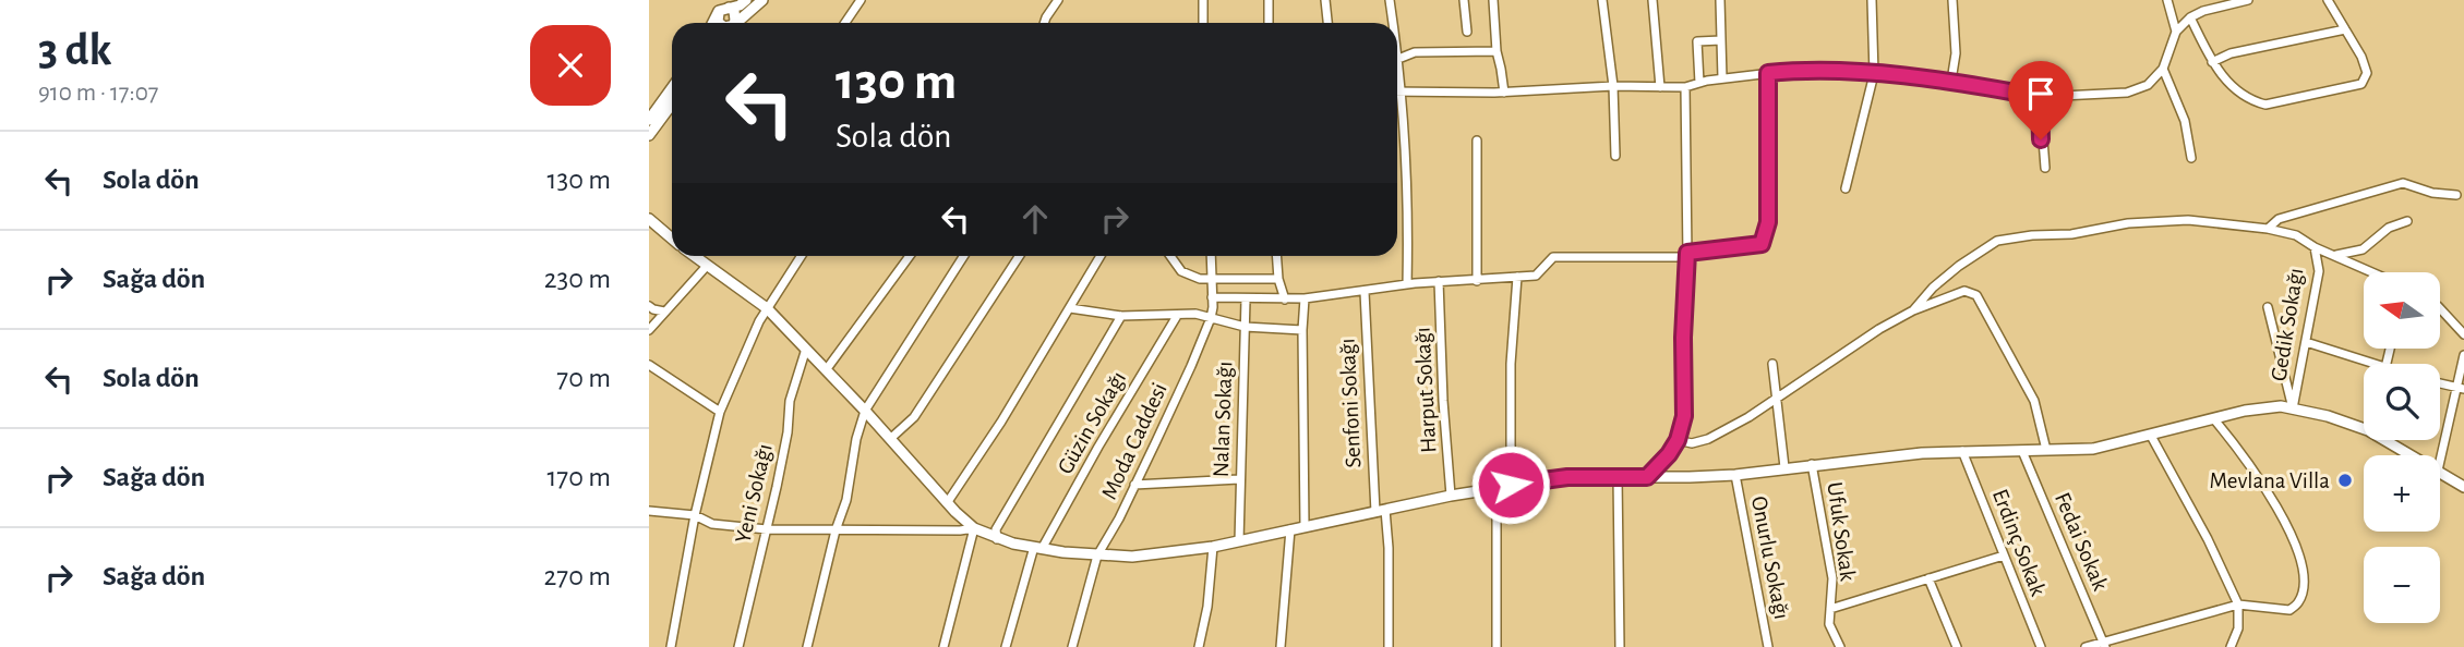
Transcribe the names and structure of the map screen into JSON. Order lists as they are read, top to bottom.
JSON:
{
  "streets": {
    "street": [
      "Gedik Sokağı",
      "Harput Sokağı",
      "Senfoni Sokağı",
      "Nalan Sokağı",
      "Güzin Sokağı",
      "Moda Caddesi",
      "Yeni Sokağı",
      "Ufuk Sokak",
      "Fedai Sokak",
      "Erdinç Sokak",
      "Onurlu Sokağı"
    ]
  },
  "places": ["Mevlana Villa"],
  "north": "left",
  "page": {
    "heading": ["3 dk", "910 m · 17:07"],
    "turn": ["130 m", "Sola dön"],
    "list": [
      {
        "name": "Sola dön",
        "value": "130 m"
      },
      {
        "name": "Sağa dön",
        "value": "230 m"
      },
      {
        "name": "Sola dön",
        "value": "70 m"
      },
      {
        "name": "Sağa dön",
        "value": "170 m"
      },
      {
        "name": "Sağa dön",
        "value": "270 m"
      }
    ],
    "map_buttons": ["+", "−"]
  }
}
